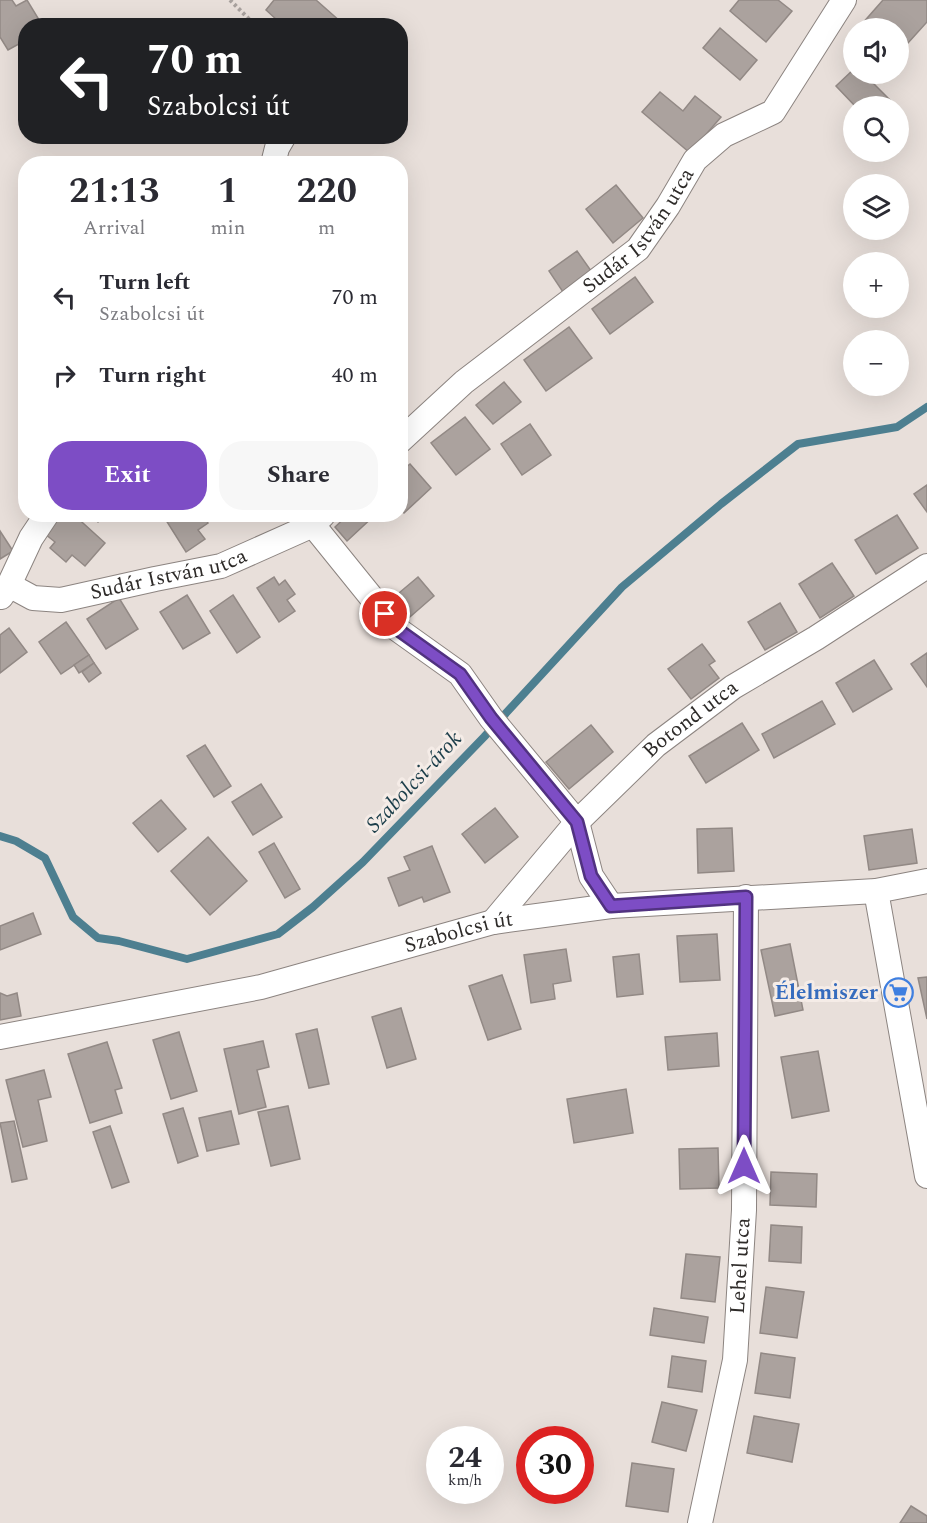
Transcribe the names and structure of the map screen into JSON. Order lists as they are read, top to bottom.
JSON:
{
  "streets": {
    "street": [
      "Sudár István utca",
      "Botond utca",
      "Szabolcsi út",
      "Lehel utca"
    ]
  },
  "crossings": [
    ["Botond utca", "Szabolcsi út"],
    ["Szabolcsi út", "Lehel utca"]
  ],
  "water": ["Szabolcsi-árok"],
  "places": {
    "supermarket": ["Élelmiszer"]
  },
  "page": {
    "map_buttons": ["+", "−"],
    "turn": ["70 m", "Szabolcsi út"],
    "eta": [
      "21:13",
      "Arrival",
      "1",
      "min",
      "220",
      "m"
    ],
    "list": [
      {
        "name": "Turn left",
        "note": "Szabolcsi út",
        "value": "70 m"
      },
      {
        "name": "Turn right",
        "value": "40 m"
      }
    ],
    "buttons": ["Exit", "Share"],
    "speed": "24 km/h",
    "limit": "30"
  }
}
